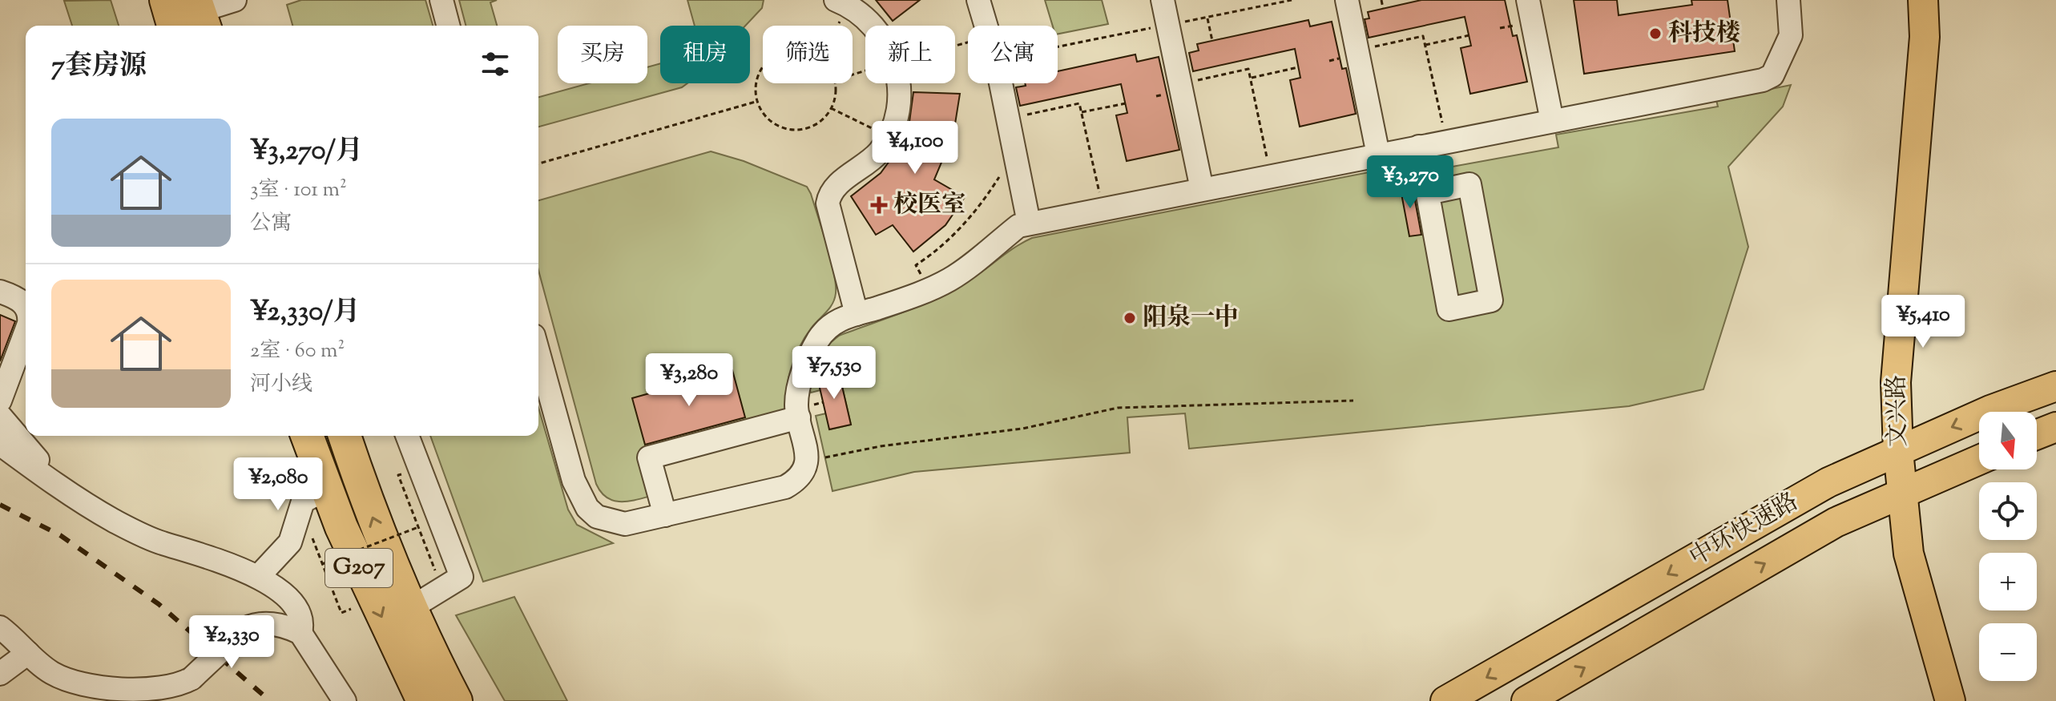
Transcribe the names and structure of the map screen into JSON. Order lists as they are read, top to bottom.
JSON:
{
  "streets": {
    "highway": ["G207"],
    "main road": ["文兴路", "中环快速路"]
  },
  "crossings": [
    ["文兴路", "中环快速路"]
  ],
  "places": {
    "other": ["科技楼", "阳泉一中"],
    "health": ["校医室"]
  },
  "north": "bottom",
  "page": {
    "chip": [
      "买房",
      "租房",
      "筛选",
      "新上",
      "公寓"
    ],
    "heading": "7套房源",
    "list": [
      {
        "name": "¥3,270/月",
        "note": "3室 · 101 m² · 公寓"
      },
      {
        "name": "¥2,330/月",
        "note": "2室 · 60 m² · 河小线"
      }
    ],
    "price": [
      "¥4,100",
      "¥3,270",
      "¥5,410",
      "¥7,530",
      "¥3,280",
      "¥2,080",
      "¥2,330"
    ],
    "map_buttons": ["+", "−"]
  }
}
